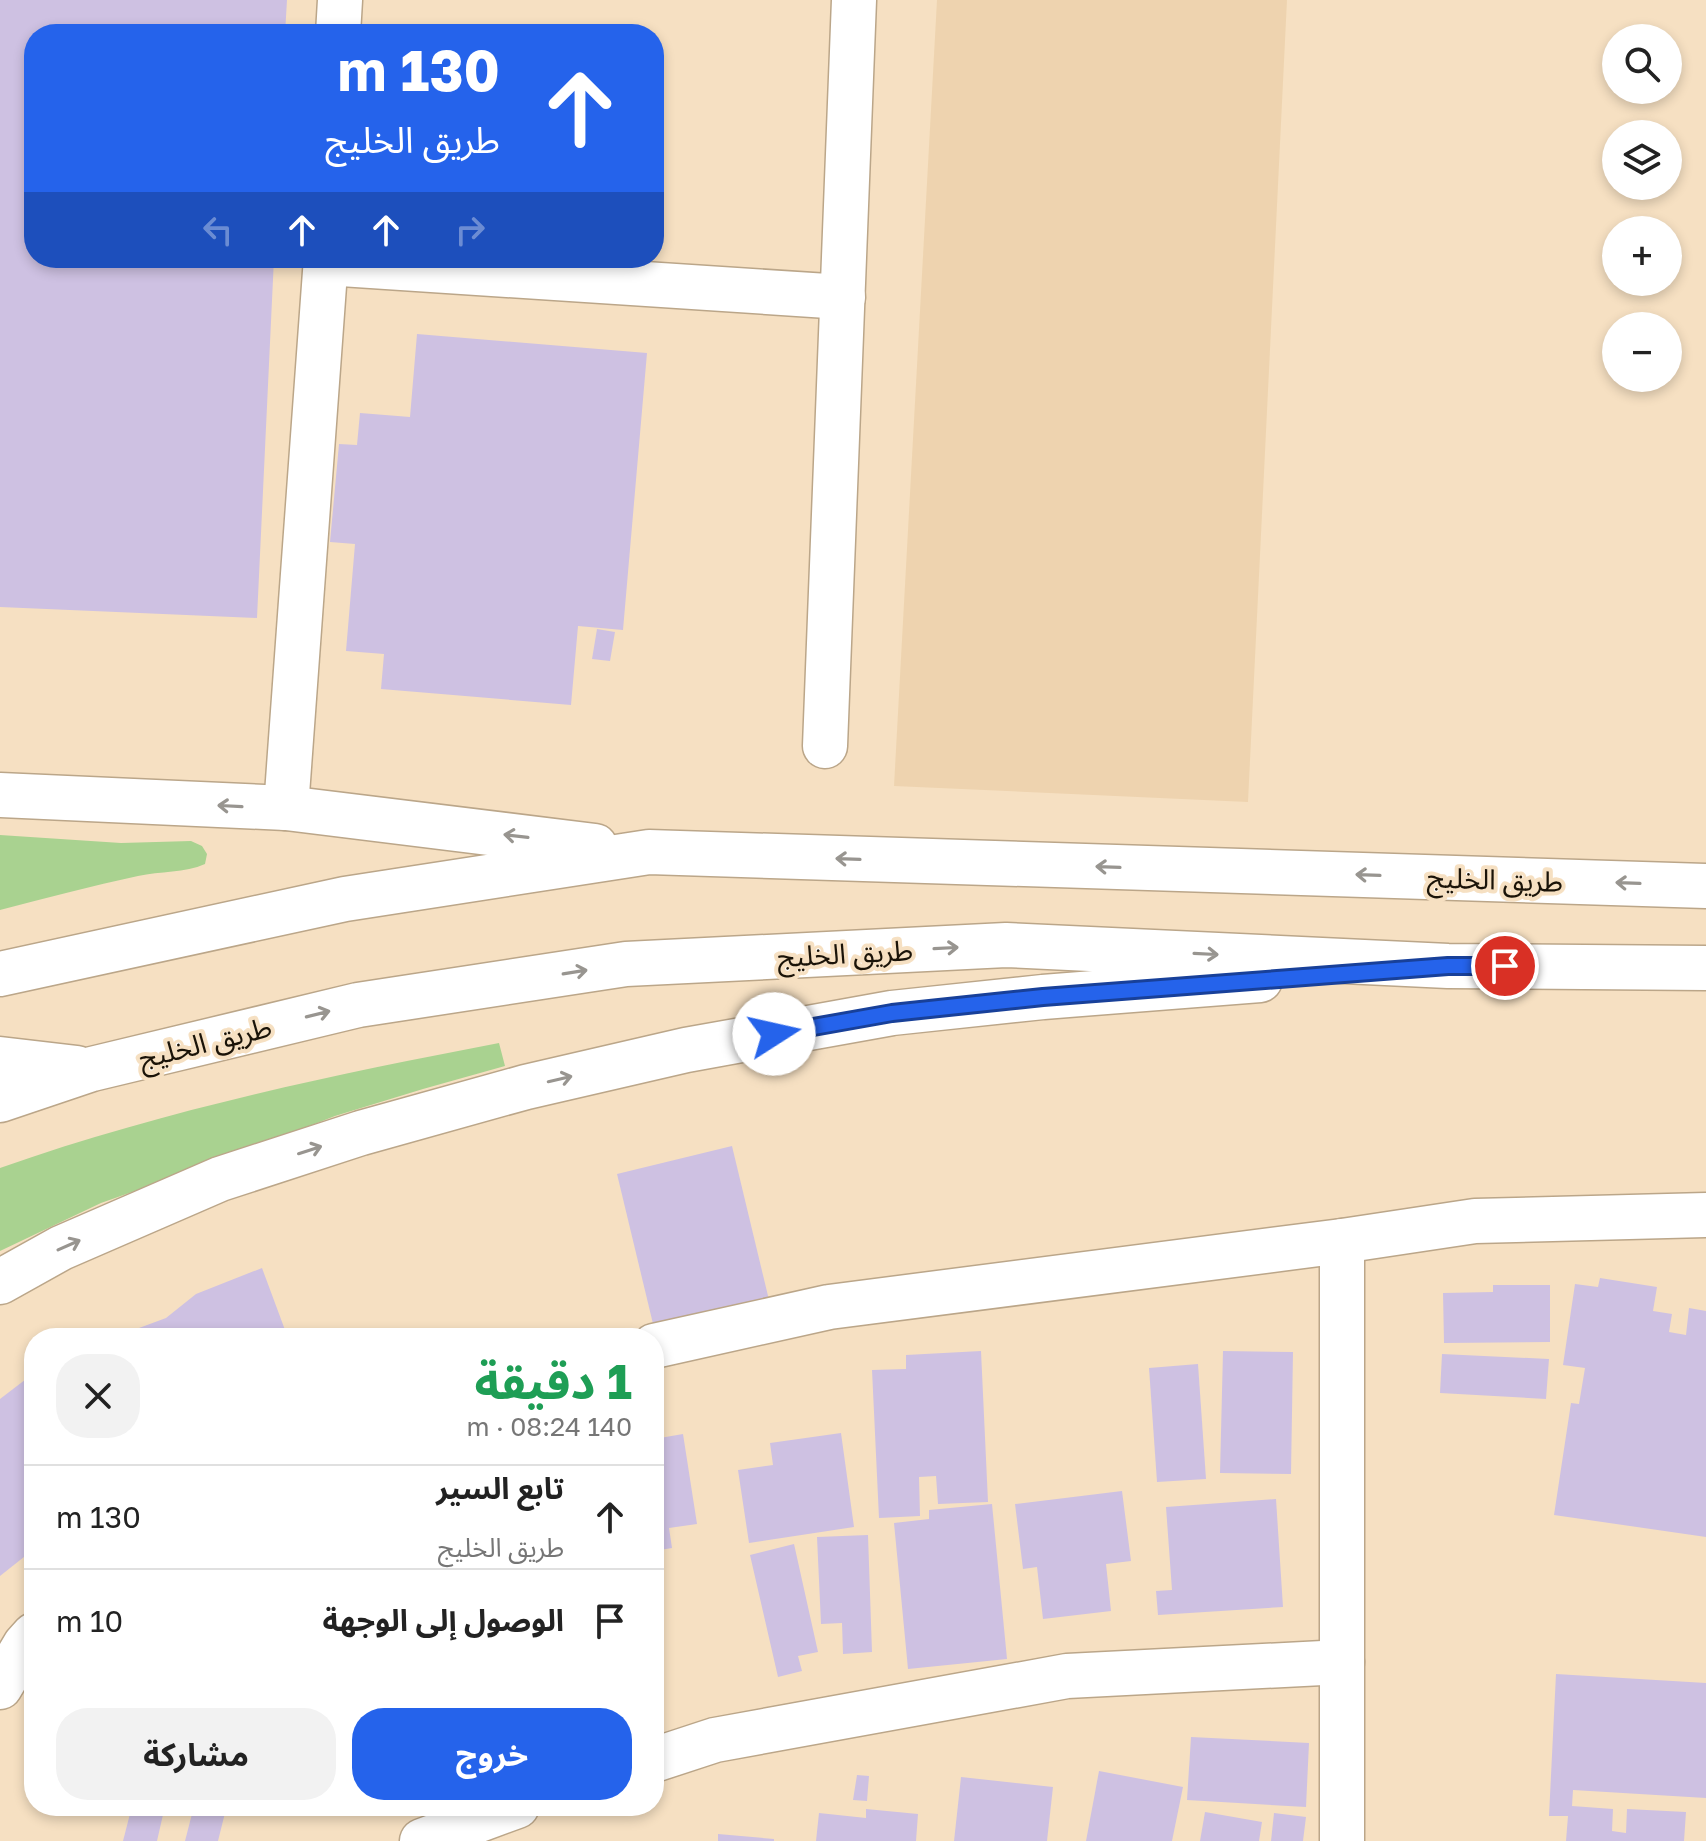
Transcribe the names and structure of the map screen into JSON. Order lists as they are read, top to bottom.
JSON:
{
  "streets": {
    "main road": ["طريق الخليج"]
  },
  "page": {
    "map_buttons": ["+", "−"],
    "turn": ["130 m", "طريق الخليج"],
    "heading": ["1 دقيقة", "140 m · 08:24"],
    "list": [
      {
        "name": "تابع السير",
        "note": "طريق الخليج",
        "value": "130 m"
      },
      {
        "name": "الوصول إلى الوجهة",
        "value": "10 m"
      }
    ],
    "buttons": ["خروج", "مشاركة"]
  }
}
